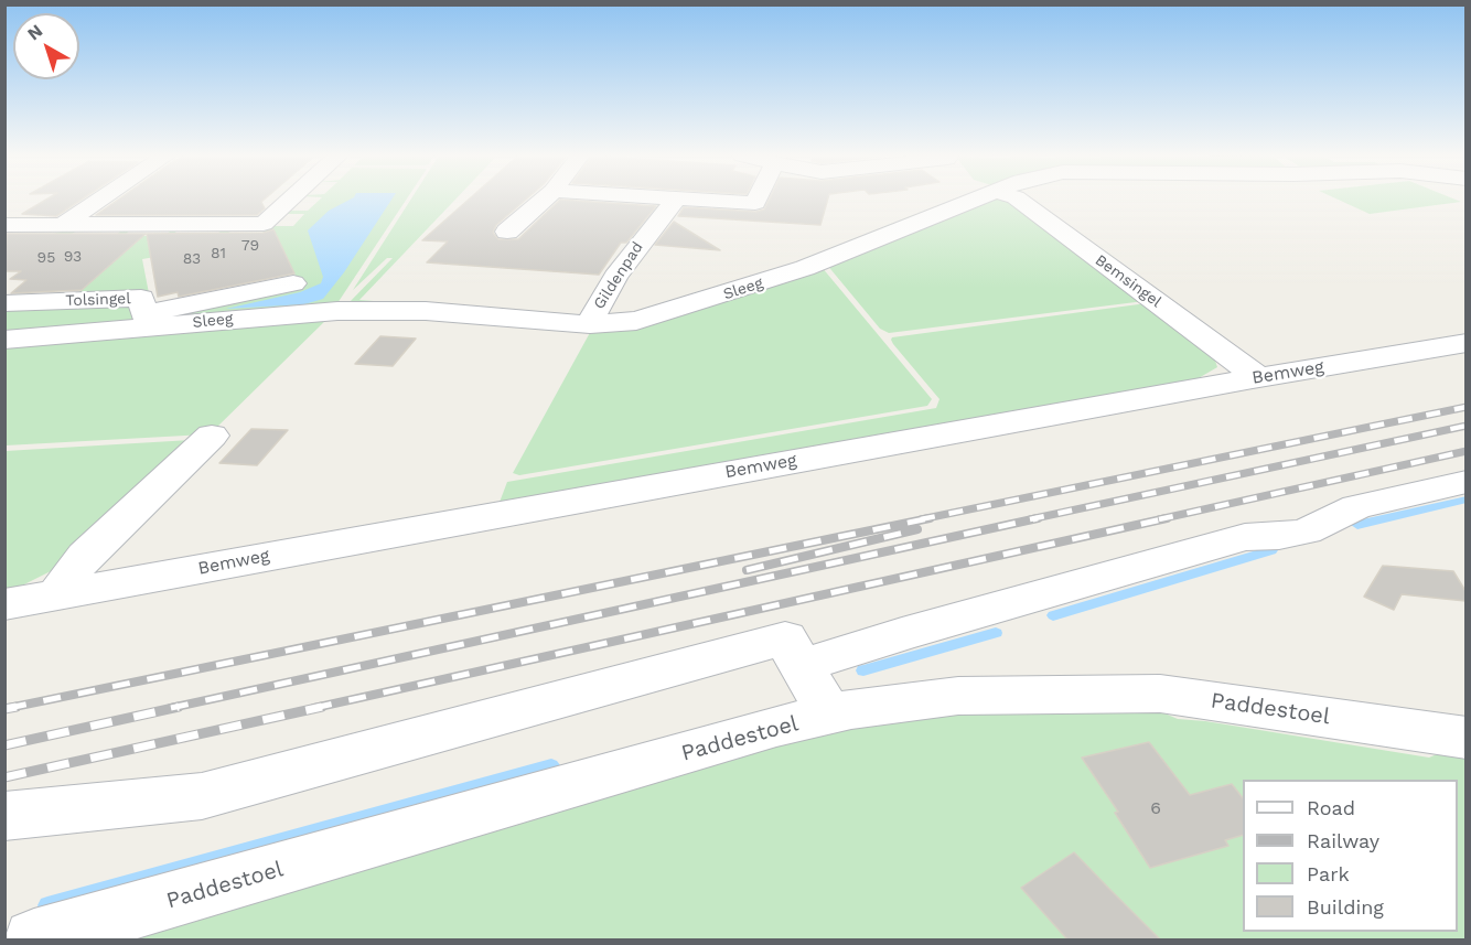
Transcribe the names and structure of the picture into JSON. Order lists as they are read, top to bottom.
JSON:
{
  "streets": {
    "street": [
      "Gildenpad",
      "Bemsingel",
      "Sleeg",
      "Tolsingel",
      "Bemweg",
      "Paddestoel"
    ]
  },
  "crossings": [
    ["Gildenpad", "Sleeg"],
    ["Bemsingel", "Bemweg"]
  ],
  "house_numbers": [
    "79",
    "81",
    "93",
    "95",
    "83",
    "6"
  ],
  "legend": [
    "Road",
    "Railway",
    "Park",
    "Building"
  ],
  "north": "top left"
}
